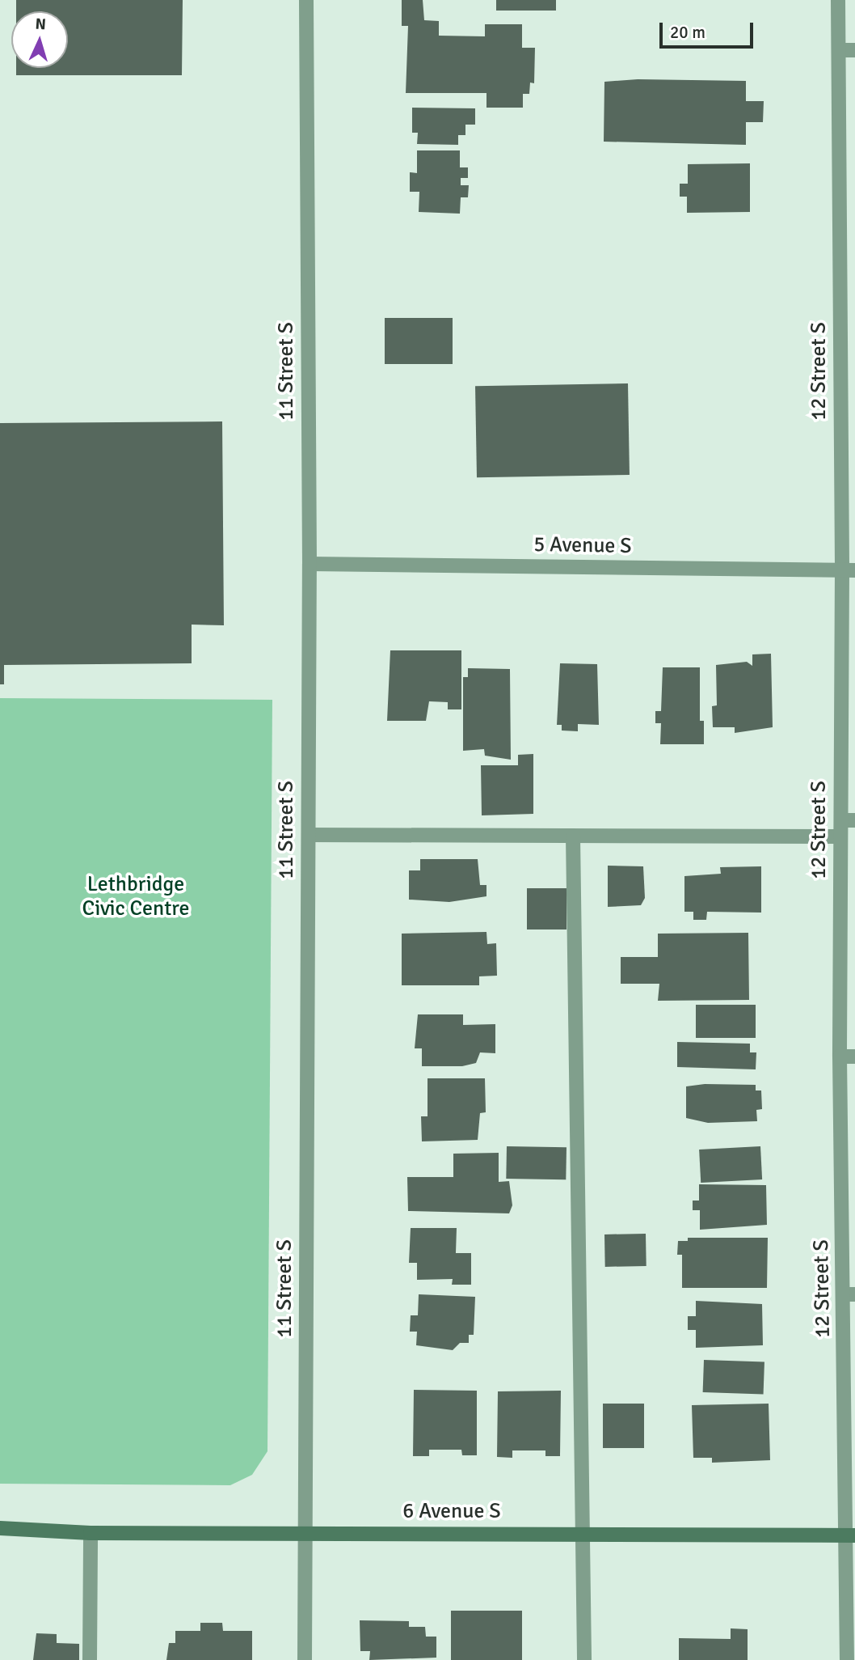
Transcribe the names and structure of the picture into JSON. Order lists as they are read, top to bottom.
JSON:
{
  "streets": {
    "main road": ["6 Avenue S"],
    "street": ["11 Street S", "12 Street S", "5 Avenue S"]
  },
  "crossings": [
    ["11 Street S", "5 Avenue S"],
    ["11 Street S", "6 Avenue S"],
    ["12 Street S", "5 Avenue S"],
    ["12 Street S", "6 Avenue S"]
  ],
  "parks": ["Lethbridge Civic Centre"],
  "scale_bar": "20 m",
  "north": "top"
}
